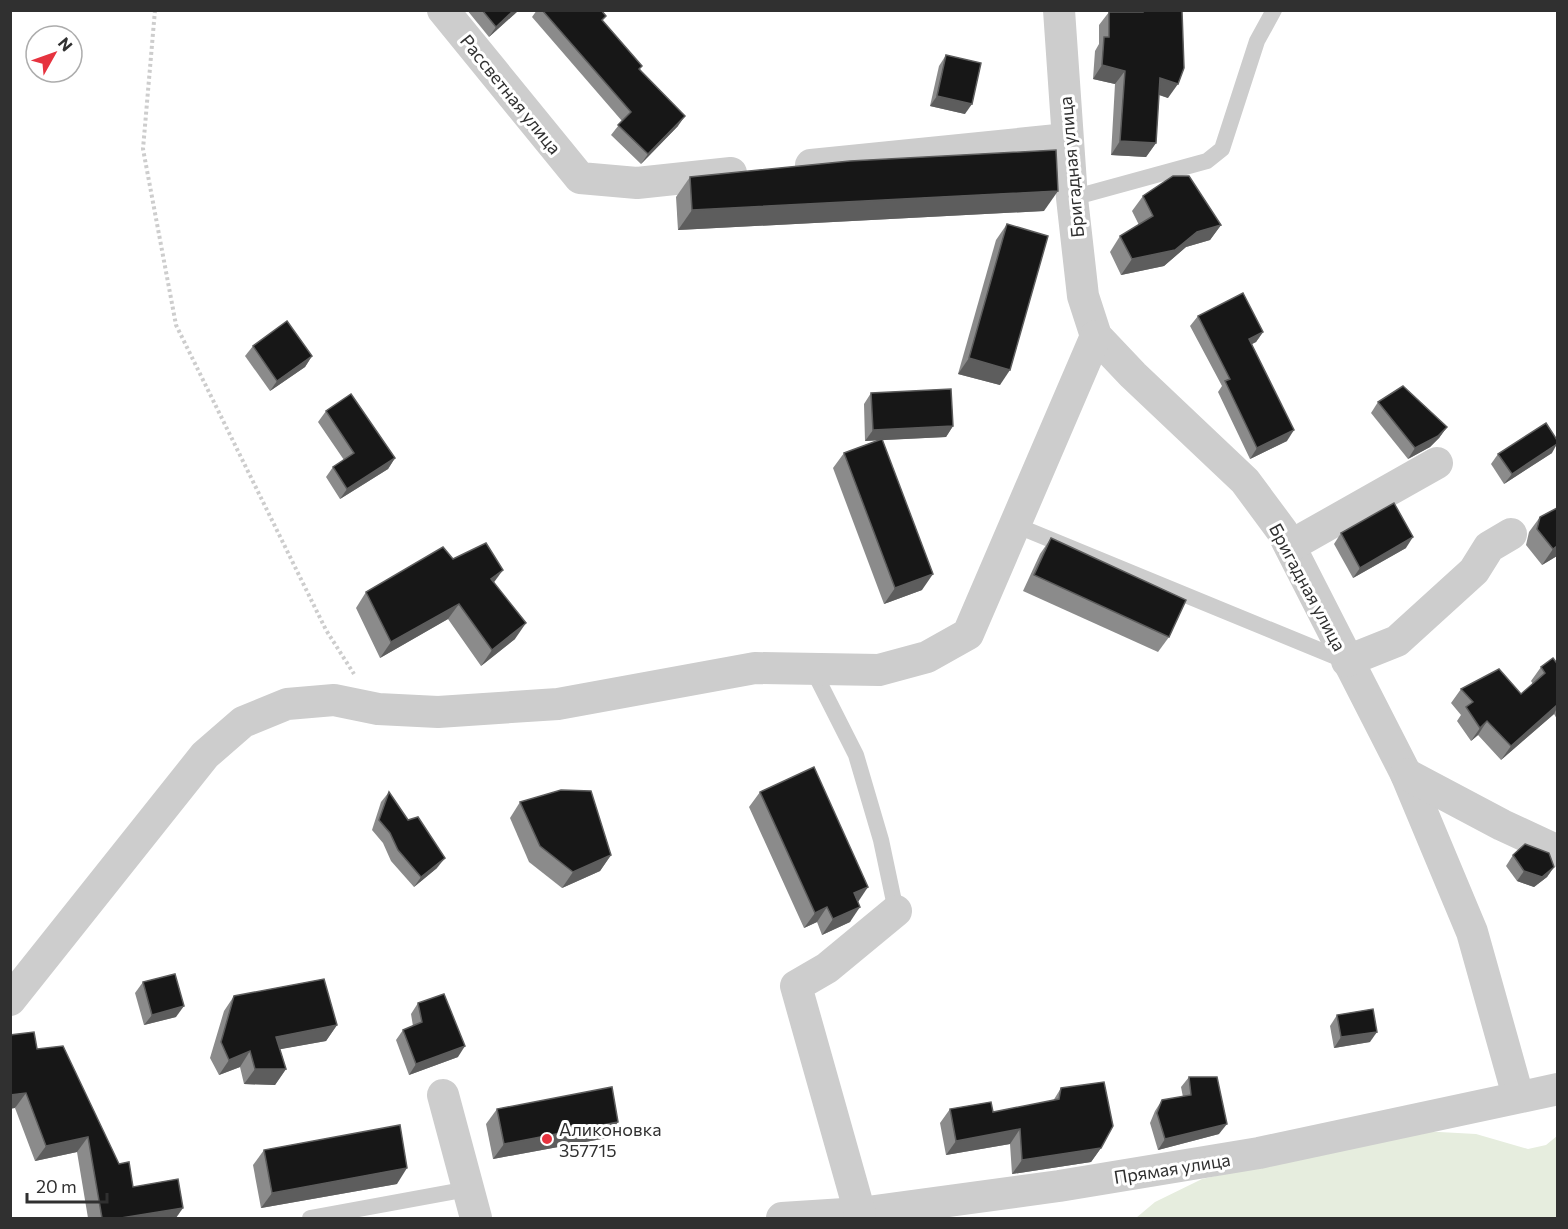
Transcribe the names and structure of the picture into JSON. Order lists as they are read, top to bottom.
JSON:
{
  "streets": {
    "street": ["Рассветная улица", "Бригадная улица", "Прямая улица"]
  },
  "crossings": [
    ["Бригадная улица", "Прямая улица"]
  ],
  "places": ["Аликоновка 357715"],
  "scale_bar": "20 m",
  "north": "top right"
}
